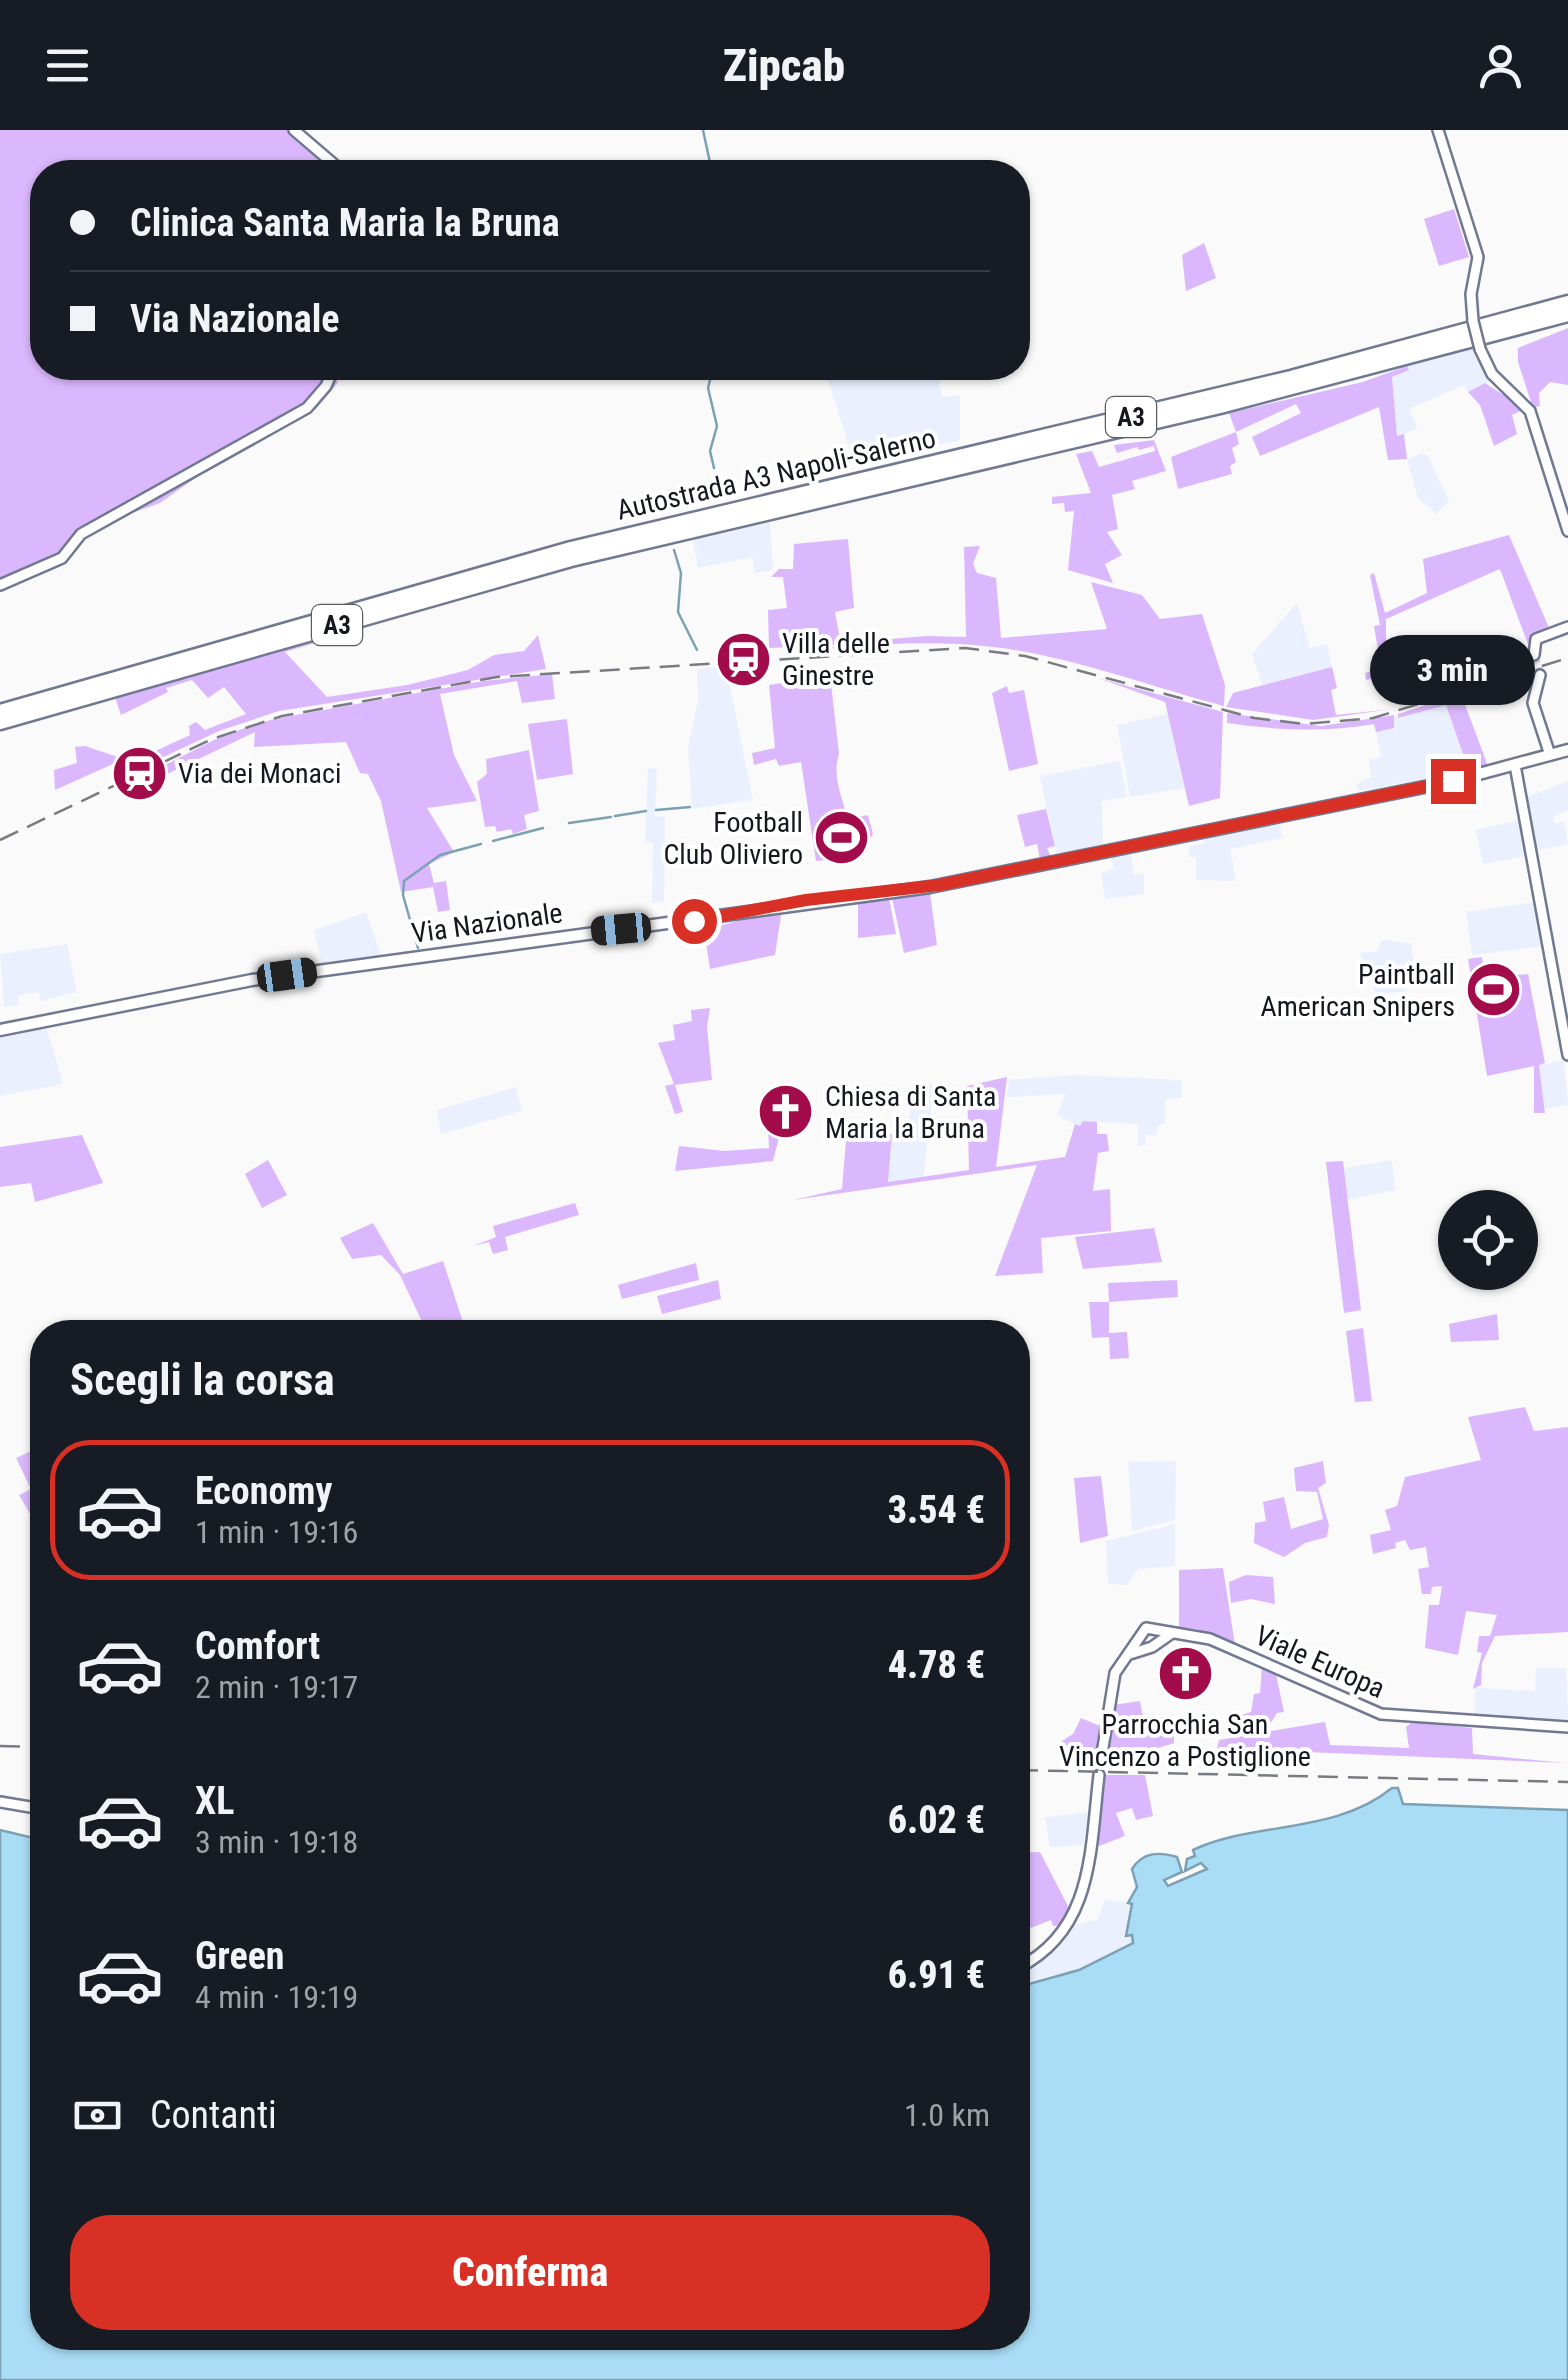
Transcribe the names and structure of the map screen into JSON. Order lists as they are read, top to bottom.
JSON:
{
  "streets": {
    "highway": ["A3", "Autostrada A3 Napoli-Salerno"],
    "main road": ["Via Nazionale"],
    "street": ["Viale Europa"]
  },
  "places": {
    "station": ["Villa delle Ginestre", "Via dei Monaci"],
    "sports": ["Football Club Oliviero", "Paintball American Snipers"],
    "church": ["Chiesa di Santa Maria la Bruna", "Parrocchia San Vincenzo a Postiglione"]
  },
  "page": {
    "header": "Zipcab",
    "banner": ["Clinica Santa Maria la Bruna", "Via Nazionale"],
    "bubble": "3 min",
    "heading": "Scegli la corsa",
    "list": [
      {
        "name": "Economy",
        "note": "1 min · 19:16",
        "value": "3.54 €"
      },
      {
        "name": "Comfort",
        "note": "2 min · 19:17",
        "value": "4.78 €"
      },
      {
        "name": "XL",
        "note": "3 min · 19:18",
        "value": "6.02 €"
      },
      {
        "name": "Green",
        "note": "4 min · 19:19",
        "value": "6.91 €"
      }
    ],
    "pay": ["Contanti", "1.0 km"],
    "buttons": "Conferma"
  }
}
